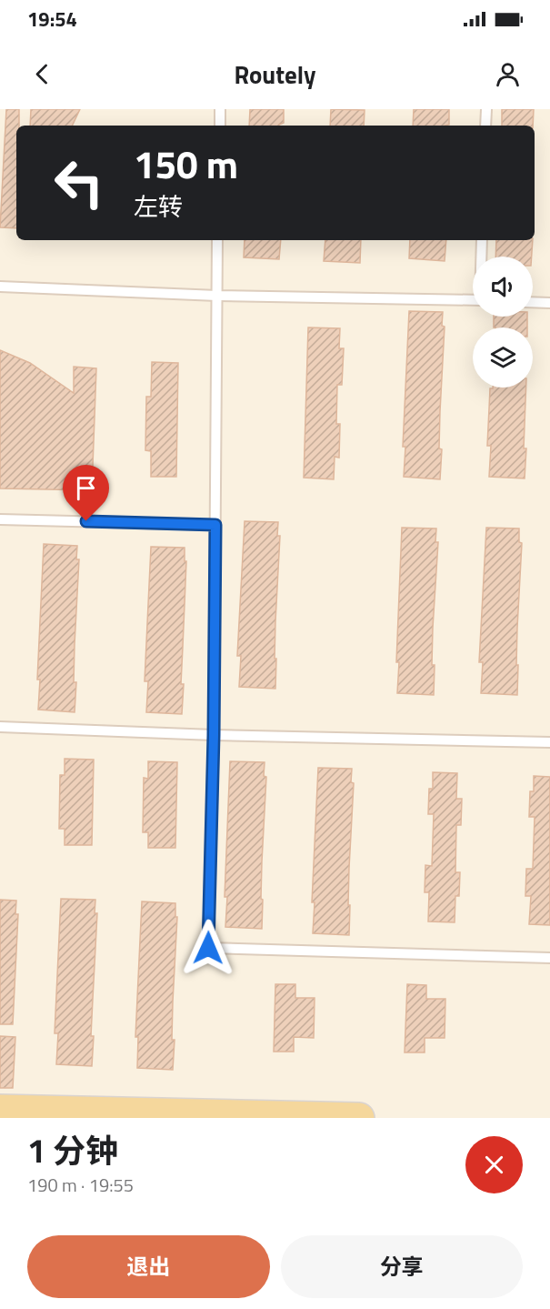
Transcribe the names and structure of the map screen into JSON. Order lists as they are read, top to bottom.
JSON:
{
  "page": {
    "status": "19:54",
    "header": "Routely",
    "turn": ["150 m", "左转"],
    "heading": ["1 分钟", "190 m · 19:55"],
    "buttons": ["退出", "分享"]
  }
}
